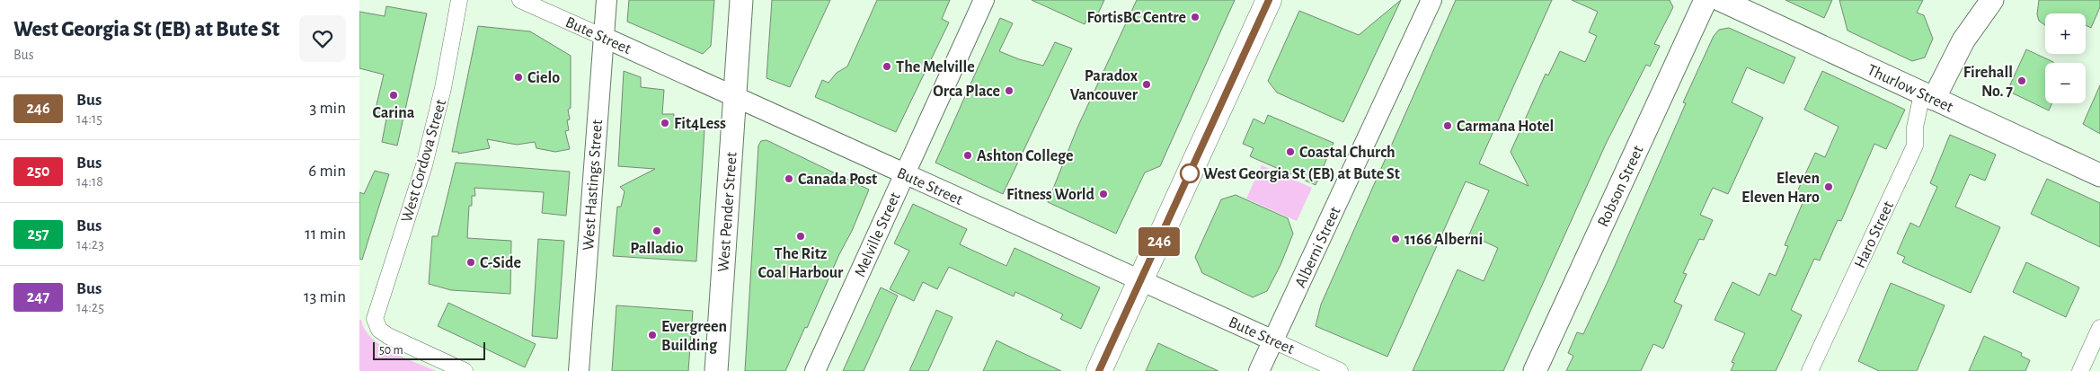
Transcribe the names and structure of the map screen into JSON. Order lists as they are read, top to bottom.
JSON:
{
  "streets": {
    "main road": [
      "Thurlow Street",
      "Robson Street",
      "West Pender Street",
      "Haro Street"
    ],
    "street": [
      "Bute Street",
      "West Cordova Street",
      "West Hastings Street",
      "Melville Street",
      "Alberni Street"
    ]
  },
  "crossings": [
    ["Bute Street", "West Hastings Street"],
    ["Bute Street", "West Pender Street"],
    ["Bute Street", "Melville Street"],
    ["Bute Street", "Alberni Street"],
    ["Thurlow Street", "Haro Street"]
  ],
  "places": [
    "FortisBC Centre",
    "The Melville",
    "Cielo",
    "Firehall No. 7",
    "Paradox Vancouver",
    "Orca Place",
    "Carina",
    "Fit4Less",
    "Carmana Hotel",
    "Coastal Church",
    "Ashton College",
    "West Georgia St (EB) at Bute St",
    "Canada Post",
    "Eleven Eleven Haro",
    "Fitness World",
    "Palladio",
    "The Ritz Coal Harbour",
    "1166 Alberni",
    "C-Side",
    "Evergreen Building"
  ],
  "lines": ["bus line 246"],
  "scale_bar": "50 m",
  "page": {
    "heading": ["West Georgia St (EB) at Bute St", "Bus"],
    "on_map": "246",
    "map_buttons": ["+", "−"],
    "list": [
      {
        "mark": "246",
        "name": "Bus",
        "note": "14:15",
        "value": "3 min"
      },
      {
        "mark": "250",
        "name": "Bus",
        "note": "14:18",
        "value": "6 min"
      },
      {
        "mark": "257",
        "name": "Bus",
        "note": "14:23",
        "value": "11 min"
      },
      {
        "mark": "247",
        "name": "Bus",
        "note": "14:25",
        "value": "13 min"
      }
    ],
    "scale": "50 m"
  }
}
